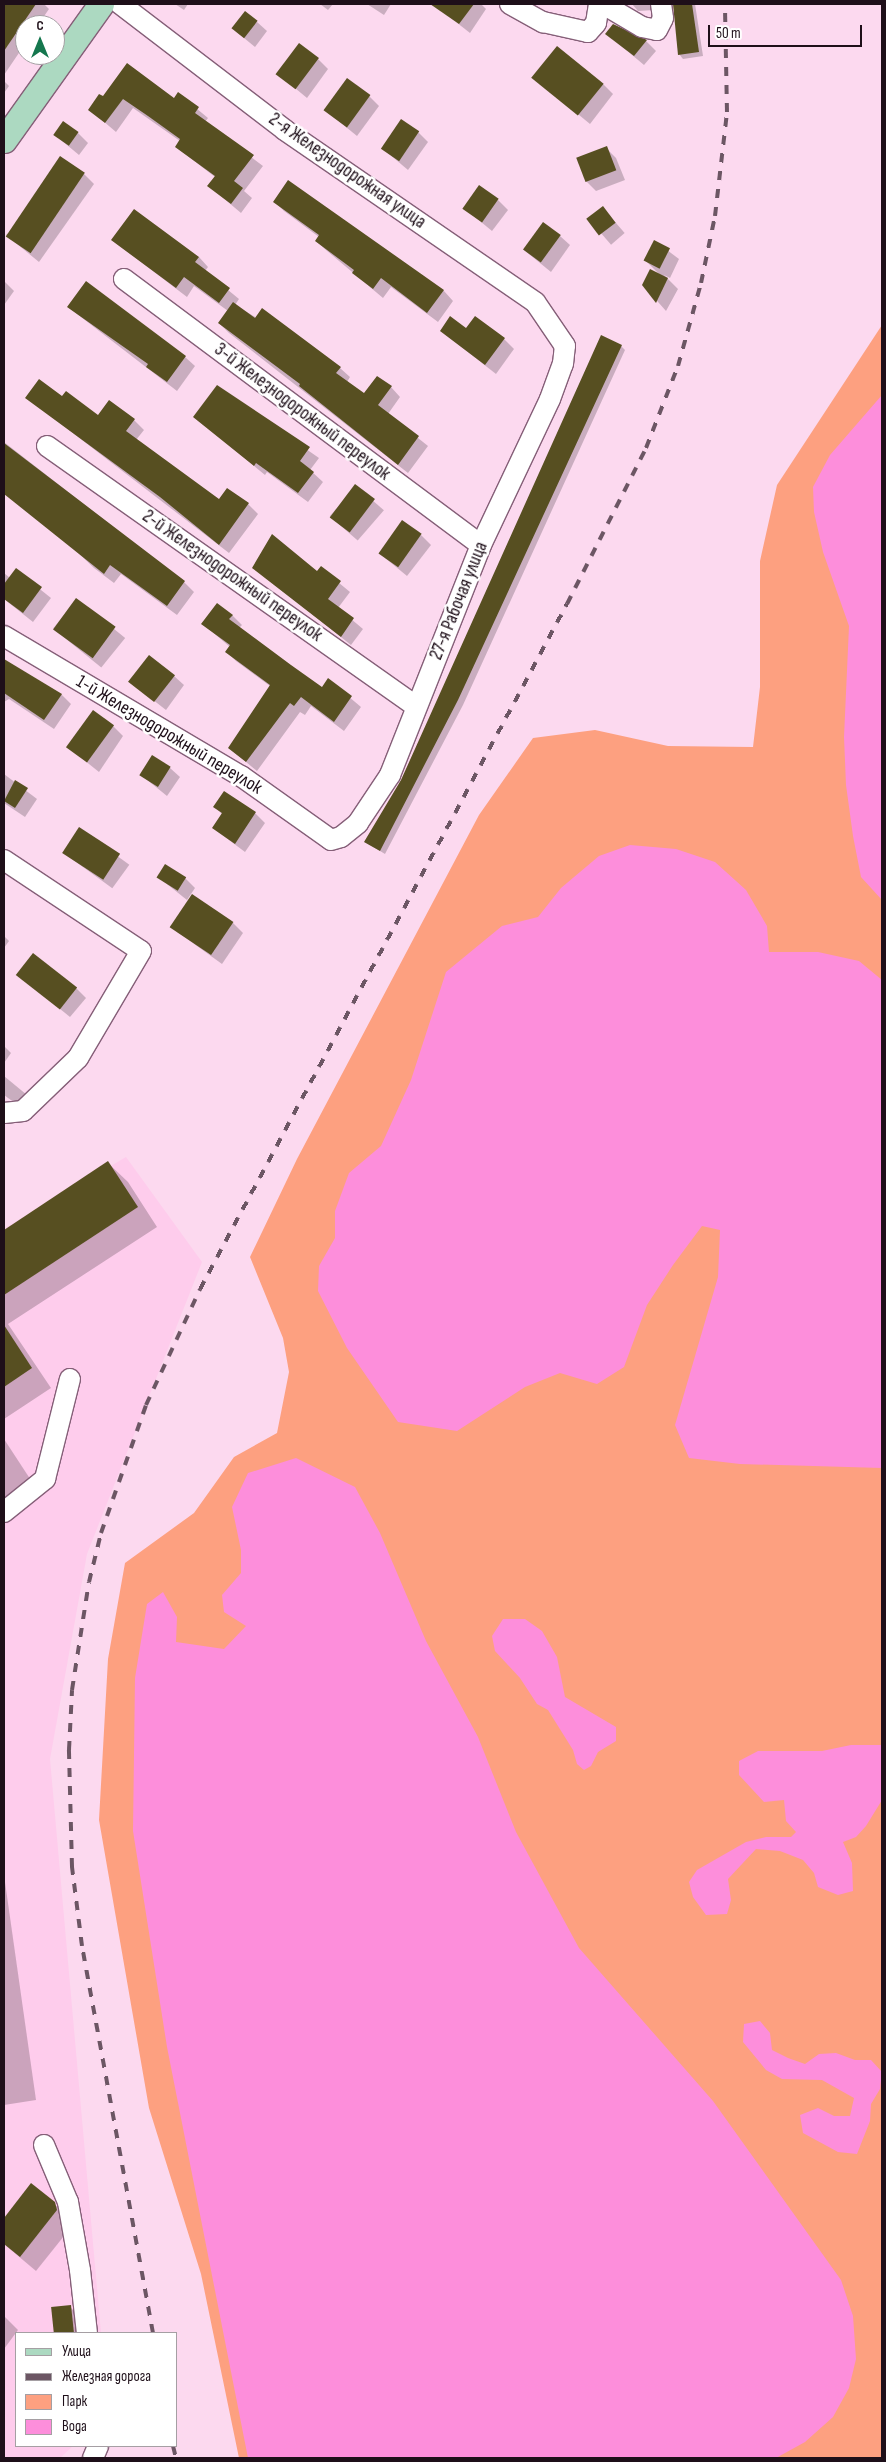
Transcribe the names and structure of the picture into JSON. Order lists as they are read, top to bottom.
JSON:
{
  "streets": {
    "street": [
      "2-я Железнодорожная улица",
      "3-й Железнодорожный переулок",
      "2-й Железнодорожный переулок",
      "27-я Рабочая улица",
      "1-й Железнодорожный переулок"
    ]
  },
  "crossings": [
    ["2-я Железнодорожная улица", "27-я Рабочая улица"],
    ["3-й Железнодорожный переулок", "27-я Рабочая улица"],
    ["2-й Железнодорожный переулок", "27-я Рабочая улица"],
    ["27-я Рабочая улица", "1-й Железнодорожный переулок"]
  ],
  "legend": [
    "Улица",
    "Железная дорога",
    "Парк",
    "Вода"
  ],
  "scale_bar": "50 m",
  "north": "top"
}
